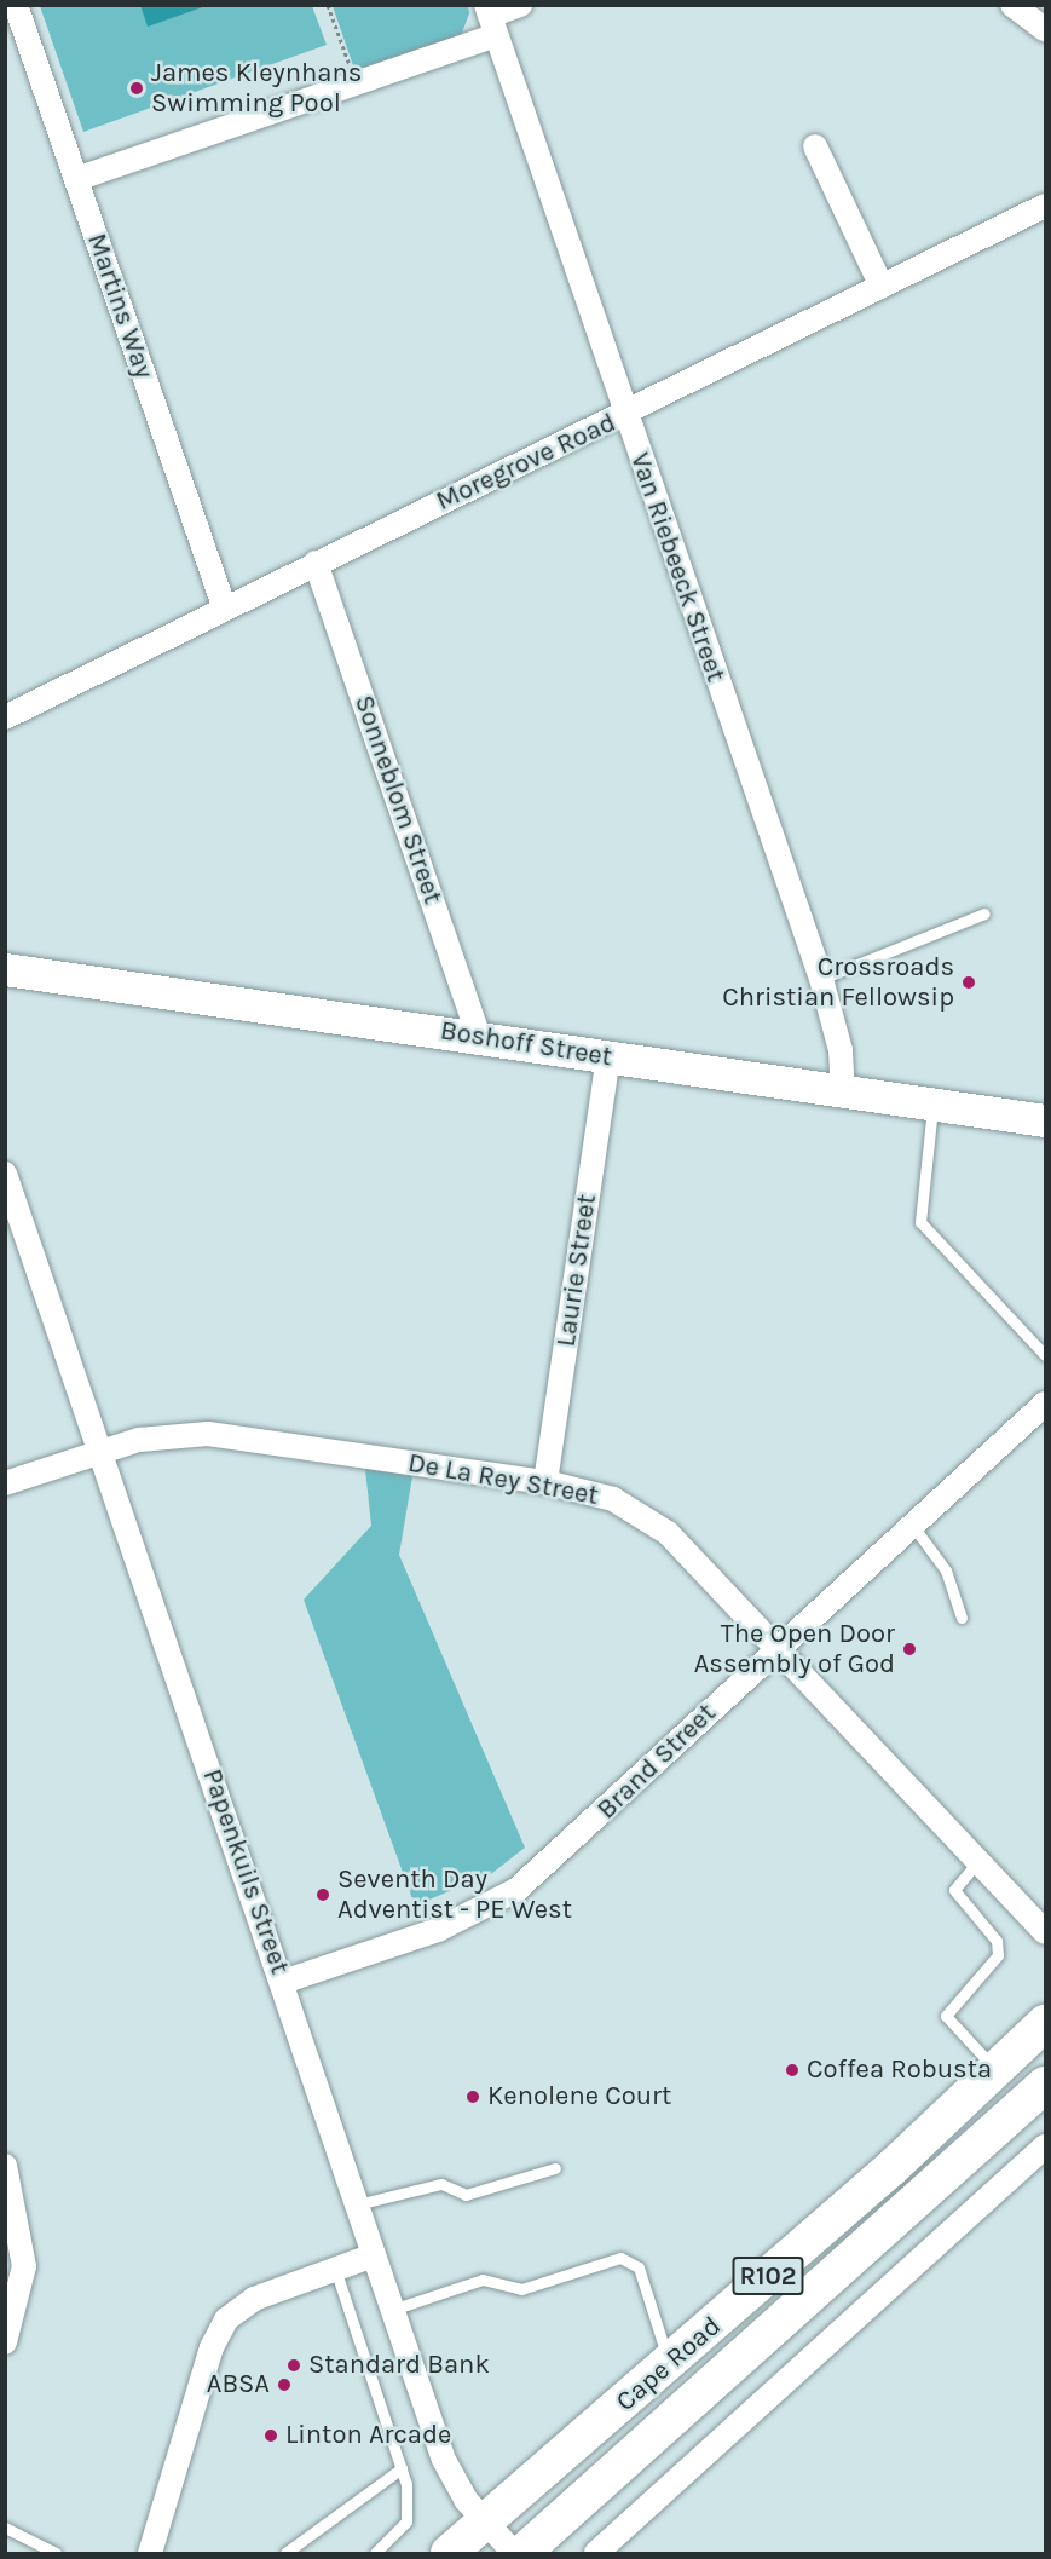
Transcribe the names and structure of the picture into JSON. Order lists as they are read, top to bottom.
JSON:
{
  "streets": {
    "main road": ["R102", "Cape Road"],
    "street": [
      "Martins Way",
      "Moregrove Road",
      "Van Riebeeck Street",
      "Sonneblom Street",
      "Boshoff Street",
      "Laurie Street",
      "De La Rey Street",
      "Brand Street",
      "Papenkuils Street"
    ]
  },
  "crossings": [
    ["Martins Way", "Moregrove Road"],
    ["Moregrove Road", "Van Riebeeck Street"],
    ["Moregrove Road", "Sonneblom Street"],
    ["Van Riebeeck Street", "Boshoff Street"],
    ["Sonneblom Street", "Boshoff Street"],
    ["Boshoff Street", "Laurie Street"],
    ["Laurie Street", "De La Rey Street"],
    ["De La Rey Street", "Brand Street"],
    ["De La Rey Street", "Papenkuils Street"],
    ["Brand Street", "Papenkuils Street"],
    ["Papenkuils Street", "Cape Road"]
  ],
  "places": [
    "James Kleynhans Swimming Pool",
    "Crossroads Christian Fellowsip",
    "The Open Door Assembly of God",
    "Seventh Day Adventist - PE West",
    "Coffea Robusta",
    "Kenolene Court",
    "Standard Bank",
    "ABSA",
    "Linton Arcade"
  ]
}
